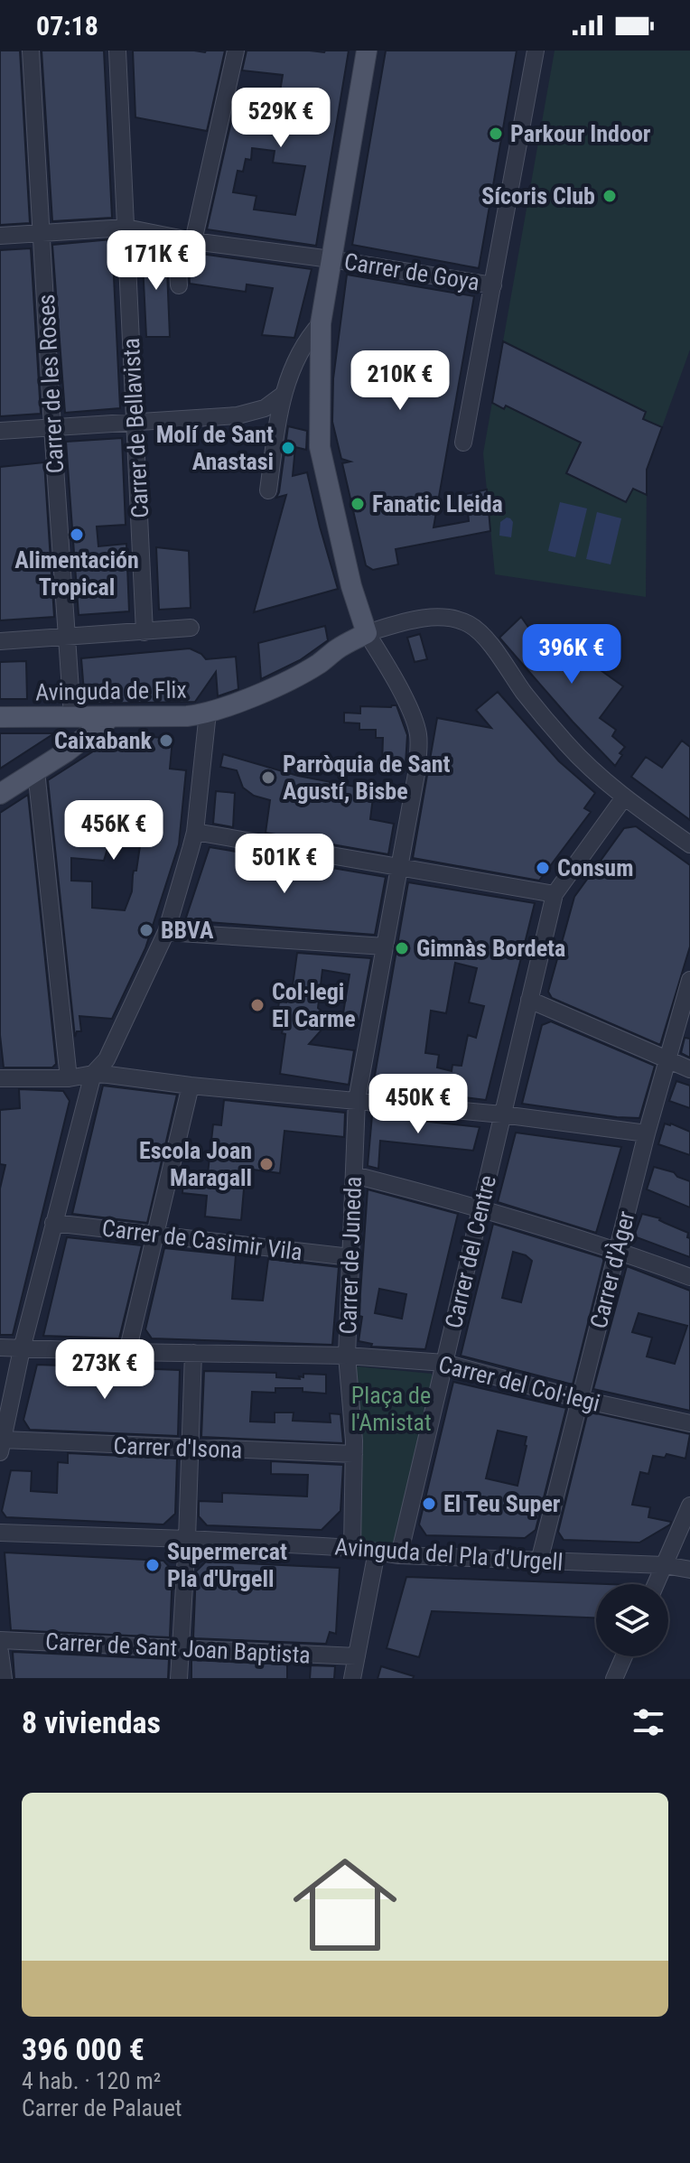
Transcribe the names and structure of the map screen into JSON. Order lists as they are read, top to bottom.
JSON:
{
  "streets": {
    "main road": ["Avinguda de Flix"],
    "street": [
      "Carrer de Goya",
      "Carrer de les Roses",
      "Carrer de Bellavista",
      "Carrer de Casimir Vila",
      "Carrer del Centre",
      "Carrer de Juneda",
      "Carrer d'Àger",
      "Carrer del Col·legi",
      "Carrer d'Isona",
      "Avinguda del Pla d'Urgell",
      "Carrer de Sant Joan Baptista"
    ]
  },
  "crossings": [
    ["Carrer de Goya", "Carrer de les Roses"],
    ["Carrer de Goya", "Carrer de Bellavista"],
    ["Carrer de les Roses", "Avinguda de Flix"],
    ["Avinguda de Flix", "Carrer de Juneda"],
    ["Carrer de Casimir Vila", "Carrer de Juneda"],
    ["Carrer del Centre", "Carrer del Col·legi"],
    ["Carrer del Centre", "Avinguda del Pla d'Urgell"],
    ["Carrer de Juneda", "Carrer del Col·legi"],
    ["Carrer de Juneda", "Carrer d'Isona"],
    ["Carrer de Juneda", "Avinguda del Pla d'Urgell"],
    ["Carrer d'Àger", "Carrer del Col·legi"],
    ["Carrer d'Àger", "Avinguda del Pla d'Urgell"]
  ],
  "parks": ["Plaça de l'Amistat"],
  "places": [
    "Parkour Indoor",
    "Sícoris Club",
    "Molí de Sant Anastasi",
    "Fanatic Lleida",
    "Alimentación Tropical",
    "Caixabank",
    "Parròquia de Sant Agustí, Bisbe",
    "Consum",
    "BBVA",
    "Gimnàs Bordeta",
    "Col·legi El Carme",
    "Escola Joan Maragall",
    "El Teu Super",
    "Supermercat Pla d'Urgell"
  ],
  "page": {
    "status": "07:18",
    "price": [
      "529K €",
      "171K €",
      "210K €",
      "396K €",
      "456K €",
      "501K €",
      "450K €",
      "273K €"
    ],
    "heading": "8 viviendas",
    "list": [
      {
        "name": "396 000 €",
        "note": "4 hab. · 120 m² · Carrer de Palauet"
      }
    ]
  }
}
